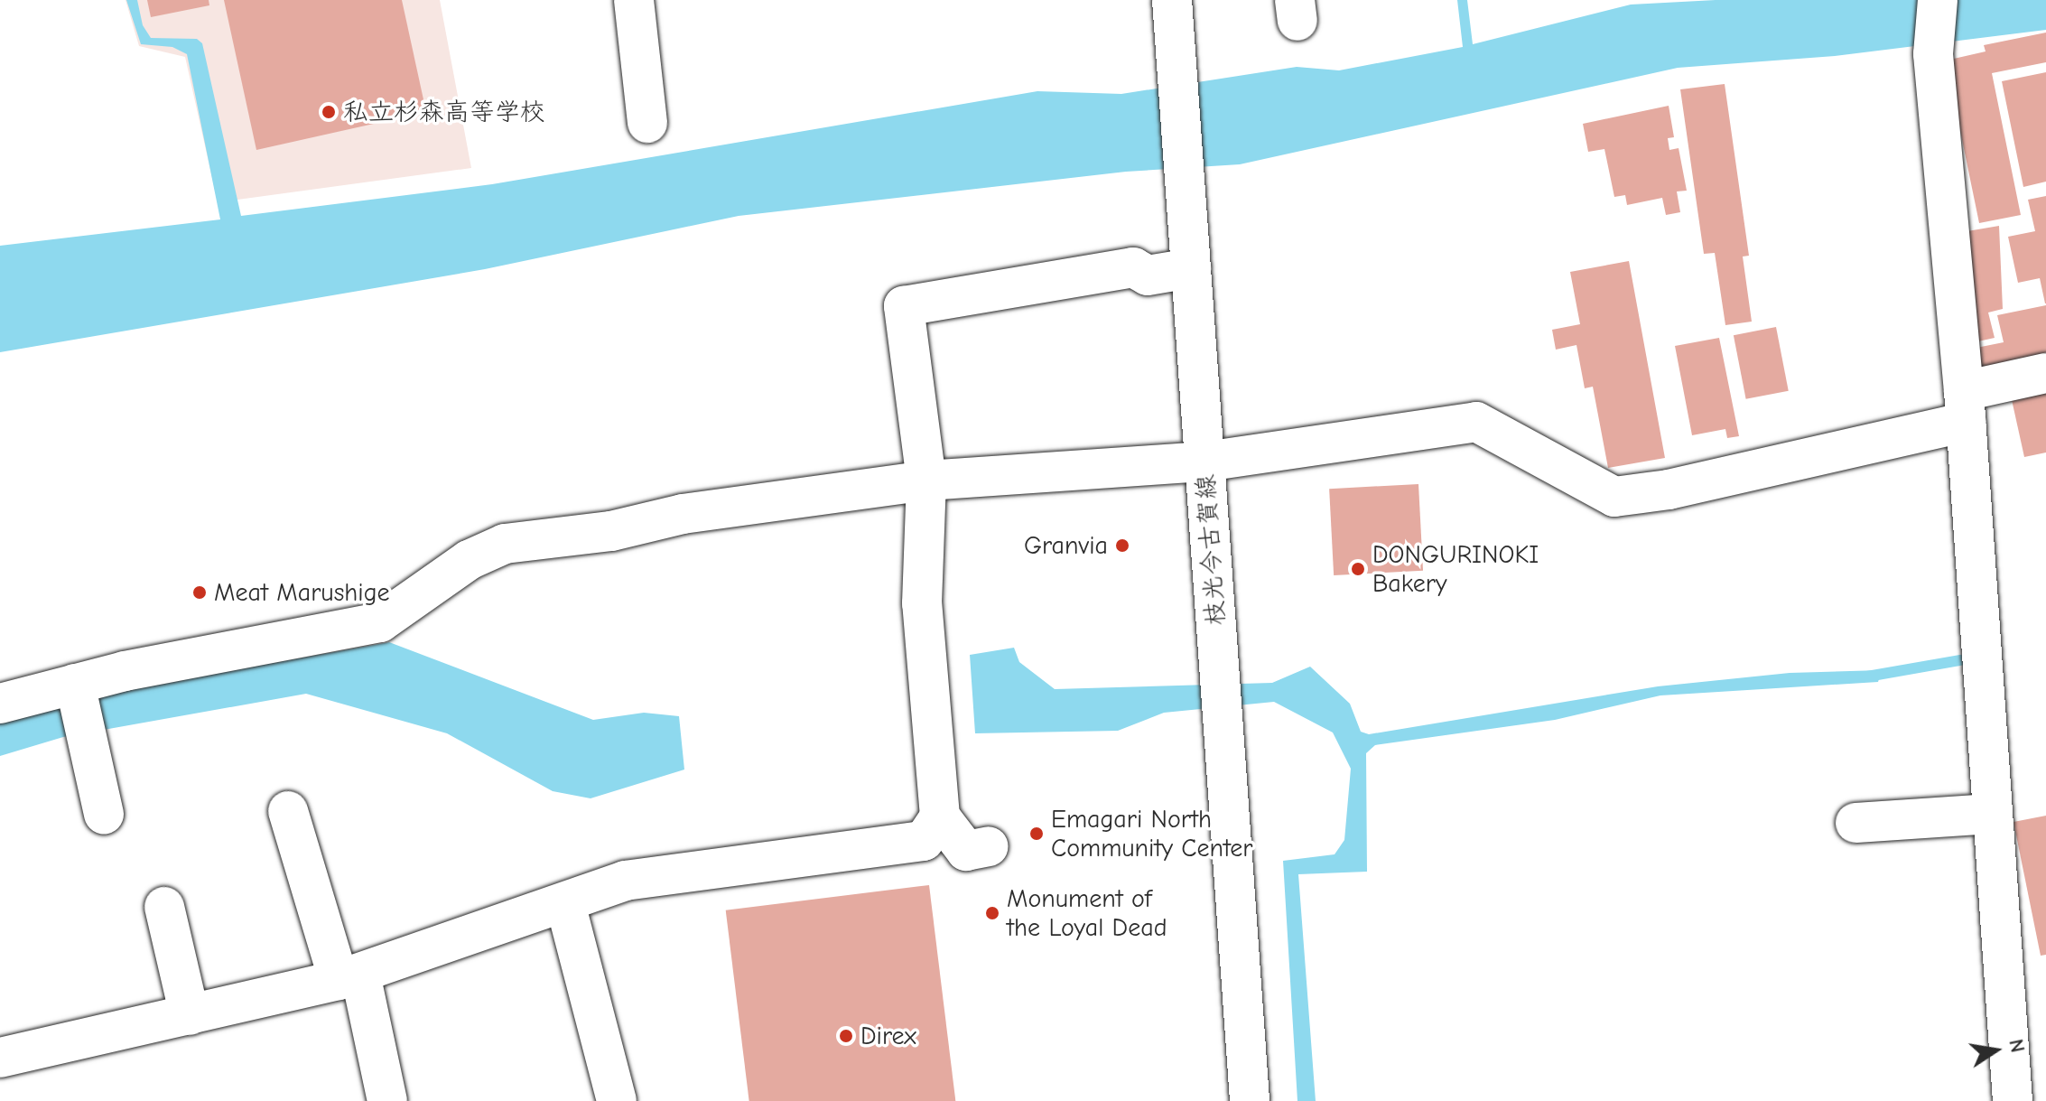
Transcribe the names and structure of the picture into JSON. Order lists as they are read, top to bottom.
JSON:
{
  "streets": {
    "street": ["枝光今古賀線"]
  },
  "places": [
    "私立杉森高等学校",
    "Granvia",
    "DONGURINOKI Bakery",
    "Meat Marushige",
    "Emagari North Community Center",
    "Monument of the Loyal Dead",
    "Direx"
  ],
  "north": "right"
}
